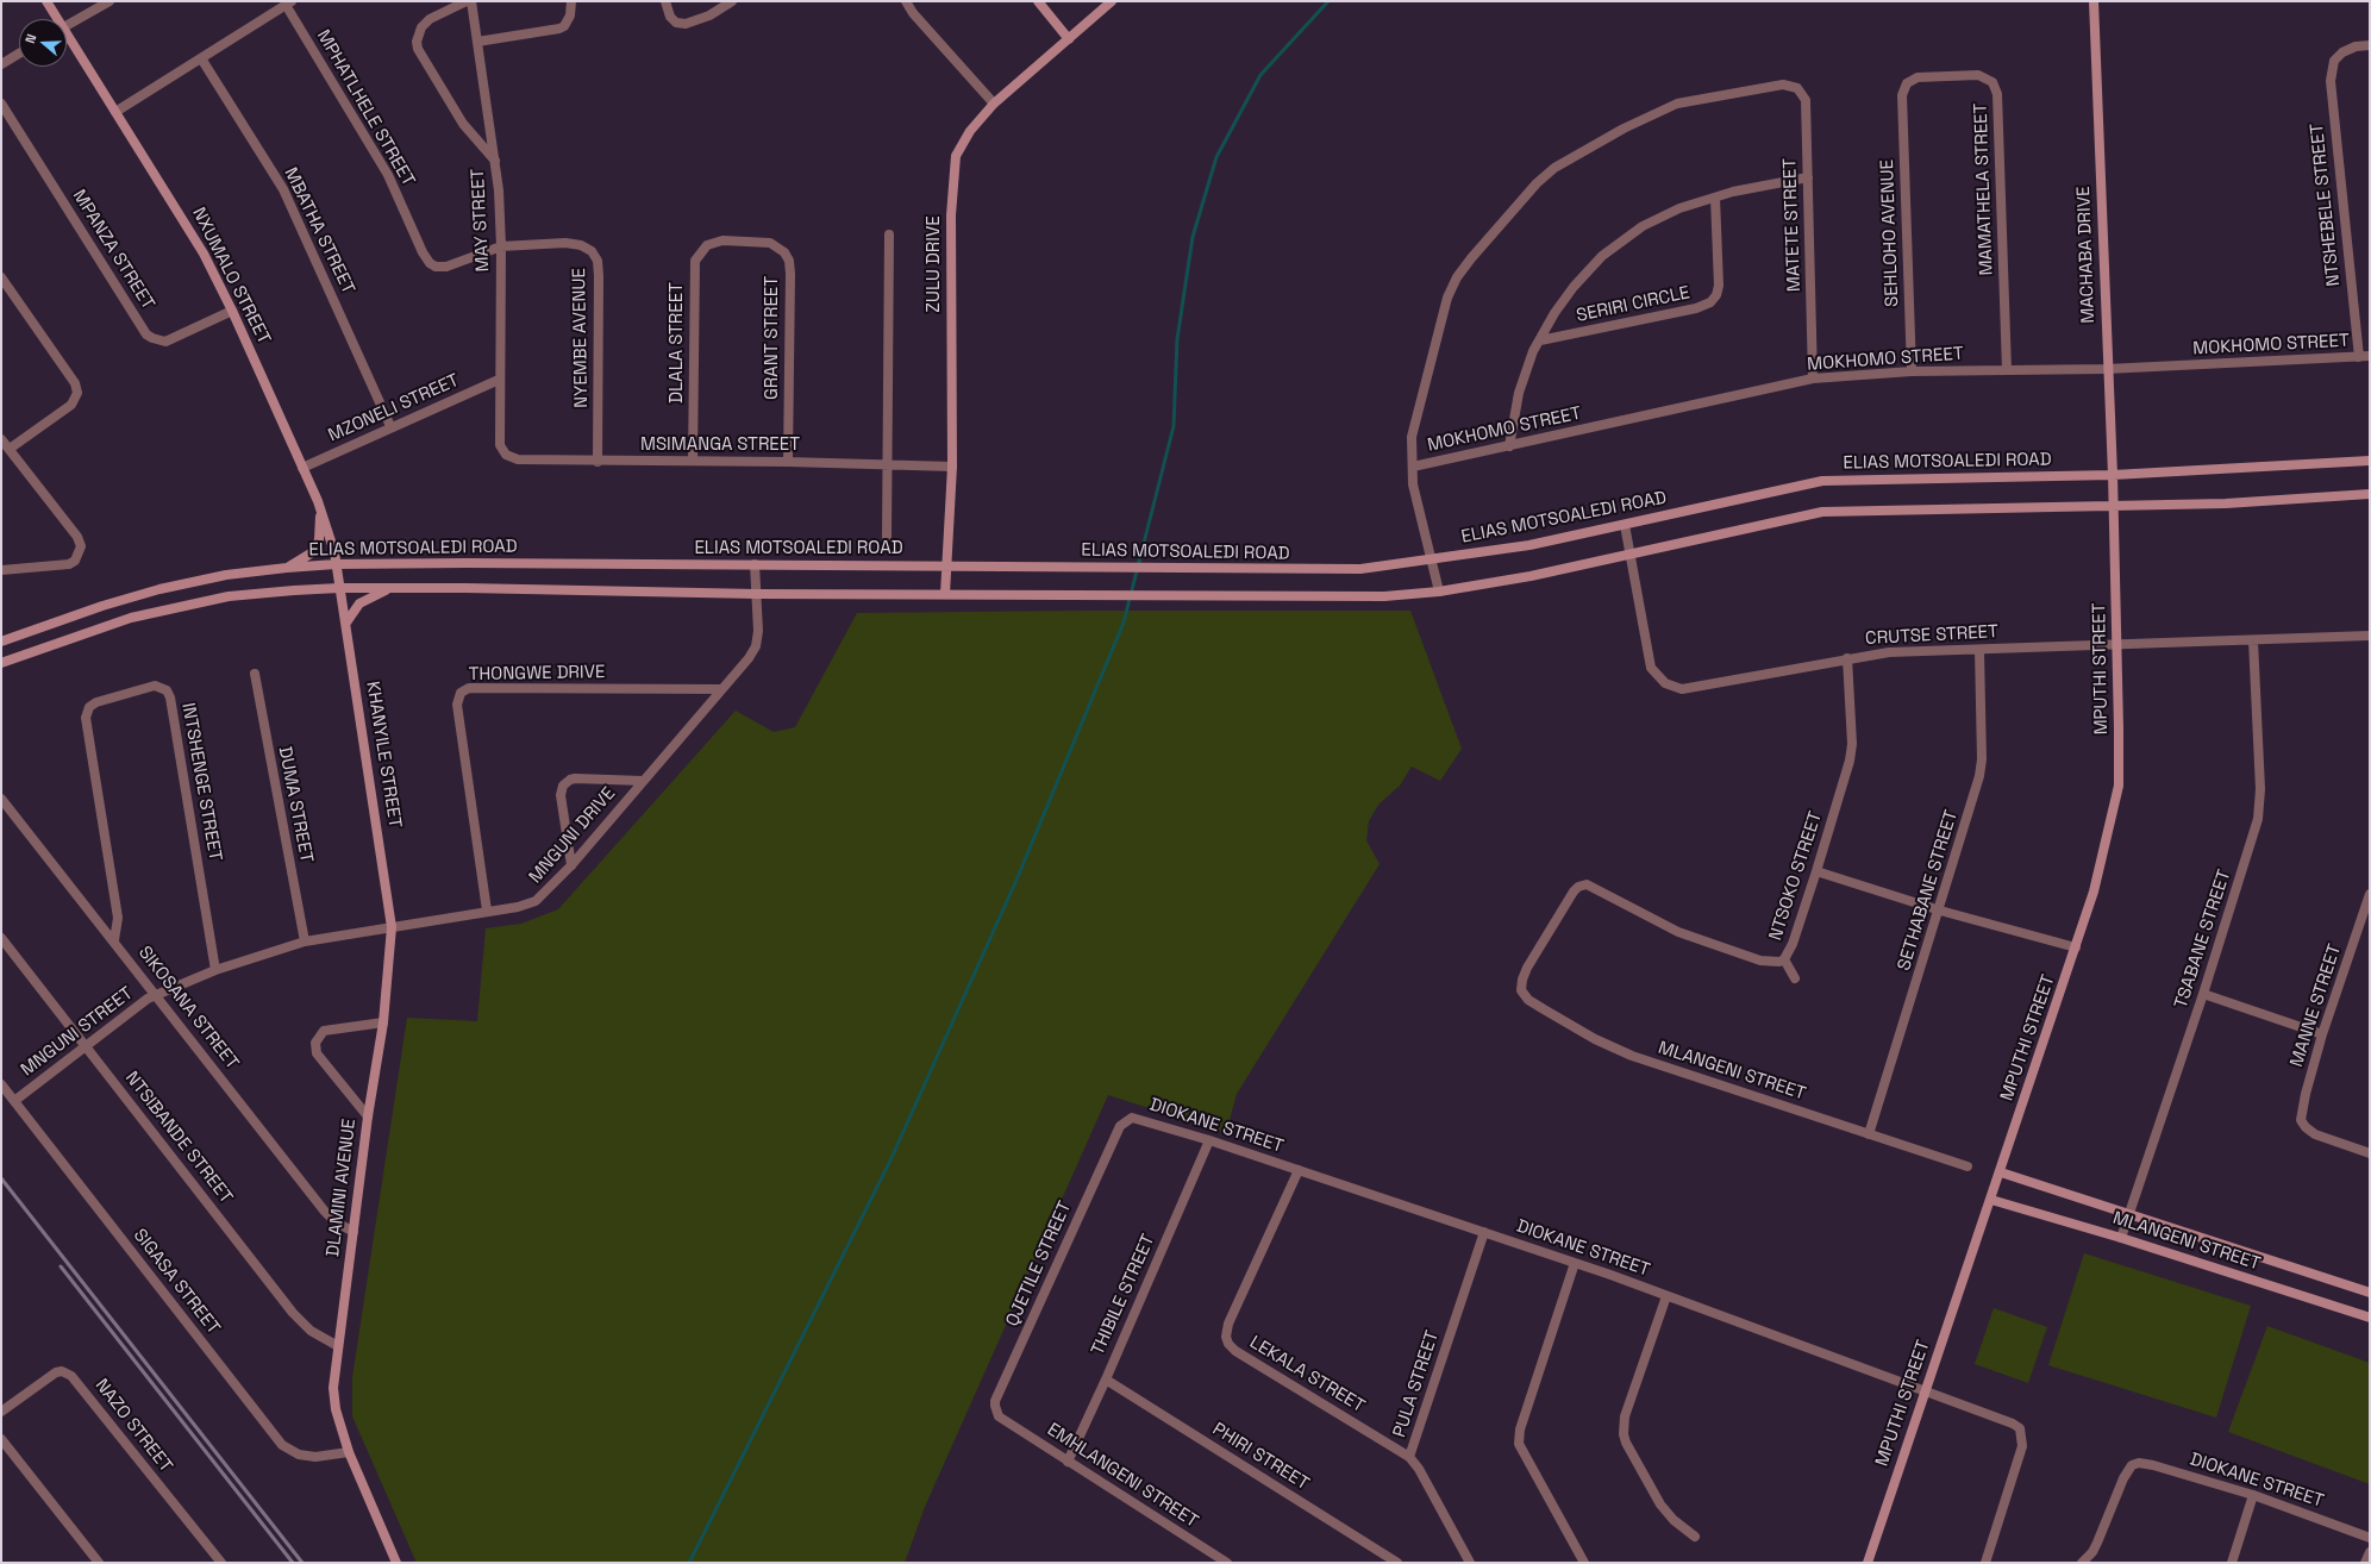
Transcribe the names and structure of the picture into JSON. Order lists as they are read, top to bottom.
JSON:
{
  "streets": {
    "main road": [
      "MACHABA DRIVE",
      "ZULU DRIVE",
      "NXUMALO STREET",
      "ELIAS MOTSOALEDI ROAD",
      "MPUTHI STREET",
      "KHANYILE STREET",
      "MLANGENI STREET",
      "DLAMINI AVENUE"
    ],
    "street": [
      "MPHATLHELE STREET",
      "MAMATHELA STREET",
      "NTSHEBELE STREET",
      "MAY STREET",
      "MATETE STREET",
      "MBATHA STREET",
      "SEHLOHO AVENUE",
      "MPANZA STREET",
      "SERIRI CIRCLE",
      "NYEMBE AVENUE",
      "GRANT STREET",
      "DLALA STREET",
      "MOKHOMO STREET",
      "MZONELI STREET",
      "MSIMANGA STREET",
      "CRUTSE STREET",
      "THONGWE DRIVE",
      "INTSHENGE STREET",
      "DUMA STREET",
      "MNGUNI DRIVE",
      "NTSOKO STREET",
      "SETHABANE STREET",
      "TSABANE STREET",
      "MANNE STREET",
      "SIKOSANA STREET",
      "MNGUNI STREET",
      "DIOKANE STREET",
      "NTSIBANDE STREET",
      "QJETILE STREET",
      "SIGASA STREET",
      "THIBILE STREET",
      "LEKALA STREET",
      "PULA STREET",
      "NAZO STREET",
      "PHIRI STREET",
      "EMHLANGENI STREET"
    ]
  },
  "crossings": [
    ["MPHATLHELE STREET", "MAY STREET"],
    ["MPHATLHELE STREET", "NYEMBE AVENUE"],
    ["MAMATHELA STREET", "SEHLOHO AVENUE"],
    ["MAMATHELA STREET", "MOKHOMO STREET"],
    ["NTSHEBELE STREET", "MOKHOMO STREET"],
    ["MAY STREET", "NYEMBE AVENUE"],
    ["MAY STREET", "MZONELI STREET"],
    ["MAY STREET", "MSIMANGA STREET"],
    ["MATETE STREET", "SERIRI CIRCLE"],
    ["MATETE STREET", "MOKHOMO STREET"],
    ["MBATHA STREET", "MZONELI STREET"],
    ["SEHLOHO AVENUE", "MOKHOMO STREET"],
    ["MPANZA STREET", "NXUMALO STREET"],
    ["MACHABA DRIVE", "MOKHOMO STREET"],
    ["MACHABA DRIVE", "ELIAS MOTSOALEDI ROAD"],
    ["MACHABA DRIVE", "MPUTHI STREET"],
    ["ZULU DRIVE", "MSIMANGA STREET"],
    ["ZULU DRIVE", "ELIAS MOTSOALEDI ROAD"],
    ["NXUMALO STREET", "MZONELI STREET"],
    ["NXUMALO STREET", "ELIAS MOTSOALEDI ROAD"],
    ["NXUMALO STREET", "KHANYILE STREET"],
    ["SERIRI CIRCLE", "MOKHOMO STREET"],
    ["NYEMBE AVENUE", "MSIMANGA STREET"],
    ["GRANT STREET", "DLALA STREET"],
    ["GRANT STREET", "MSIMANGA STREET"],
    ["DLALA STREET", "MSIMANGA STREET"],
    ["ELIAS MOTSOALEDI ROAD", "CRUTSE STREET"],
    ["ELIAS MOTSOALEDI ROAD", "MNGUNI DRIVE"],
    ["CRUTSE STREET", "MPUTHI STREET"],
    ["CRUTSE STREET", "NTSOKO STREET"],
    ["CRUTSE STREET", "SETHABANE STREET"],
    ["CRUTSE STREET", "TSABANE STREET"],
    ["MPUTHI STREET", "MLANGENI STREET"],
    ["MPUTHI STREET", "DIOKANE STREET"],
    ["THONGWE DRIVE", "MNGUNI DRIVE"],
    ["KHANYILE STREET", "MNGUNI DRIVE"],
    ["KHANYILE STREET", "DLAMINI AVENUE"],
    ["INTSHENGE STREET", "MNGUNI DRIVE"],
    ["INTSHENGE STREET", "SIKOSANA STREET"],
    ["INTSHENGE STREET", "MNGUNI STREET"],
    ["DUMA STREET", "MNGUNI DRIVE"],
    ["MNGUNI DRIVE", "MNGUNI STREET"],
    ["MNGUNI DRIVE", "DLAMINI AVENUE"],
    ["NTSOKO STREET", "MLANGENI STREET"],
    ["SETHABANE STREET", "MLANGENI STREET"],
    ["TSABANE STREET", "MLANGENI STREET"],
    ["SIKOSANA STREET", "MNGUNI STREET"],
    ["SIKOSANA STREET", "DLAMINI AVENUE"],
    ["MNGUNI STREET", "NTSIBANDE STREET"],
    ["MNGUNI STREET", "SIGASA STREET"],
    ["DIOKANE STREET", "QJETILE STREET"],
    ["DIOKANE STREET", "THIBILE STREET"],
    ["DIOKANE STREET", "LEKALA STREET"],
    ["DIOKANE STREET", "PULA STREET"],
    ["NTSIBANDE STREET", "DLAMINI AVENUE"],
    ["DLAMINI AVENUE", "SIGASA STREET"],
    ["QJETILE STREET", "EMHLANGENI STREET"],
    ["THIBILE STREET", "PHIRI STREET"],
    ["THIBILE STREET", "EMHLANGENI STREET"],
    ["LEKALA STREET", "PULA STREET"]
  ],
  "north": "left"
}
